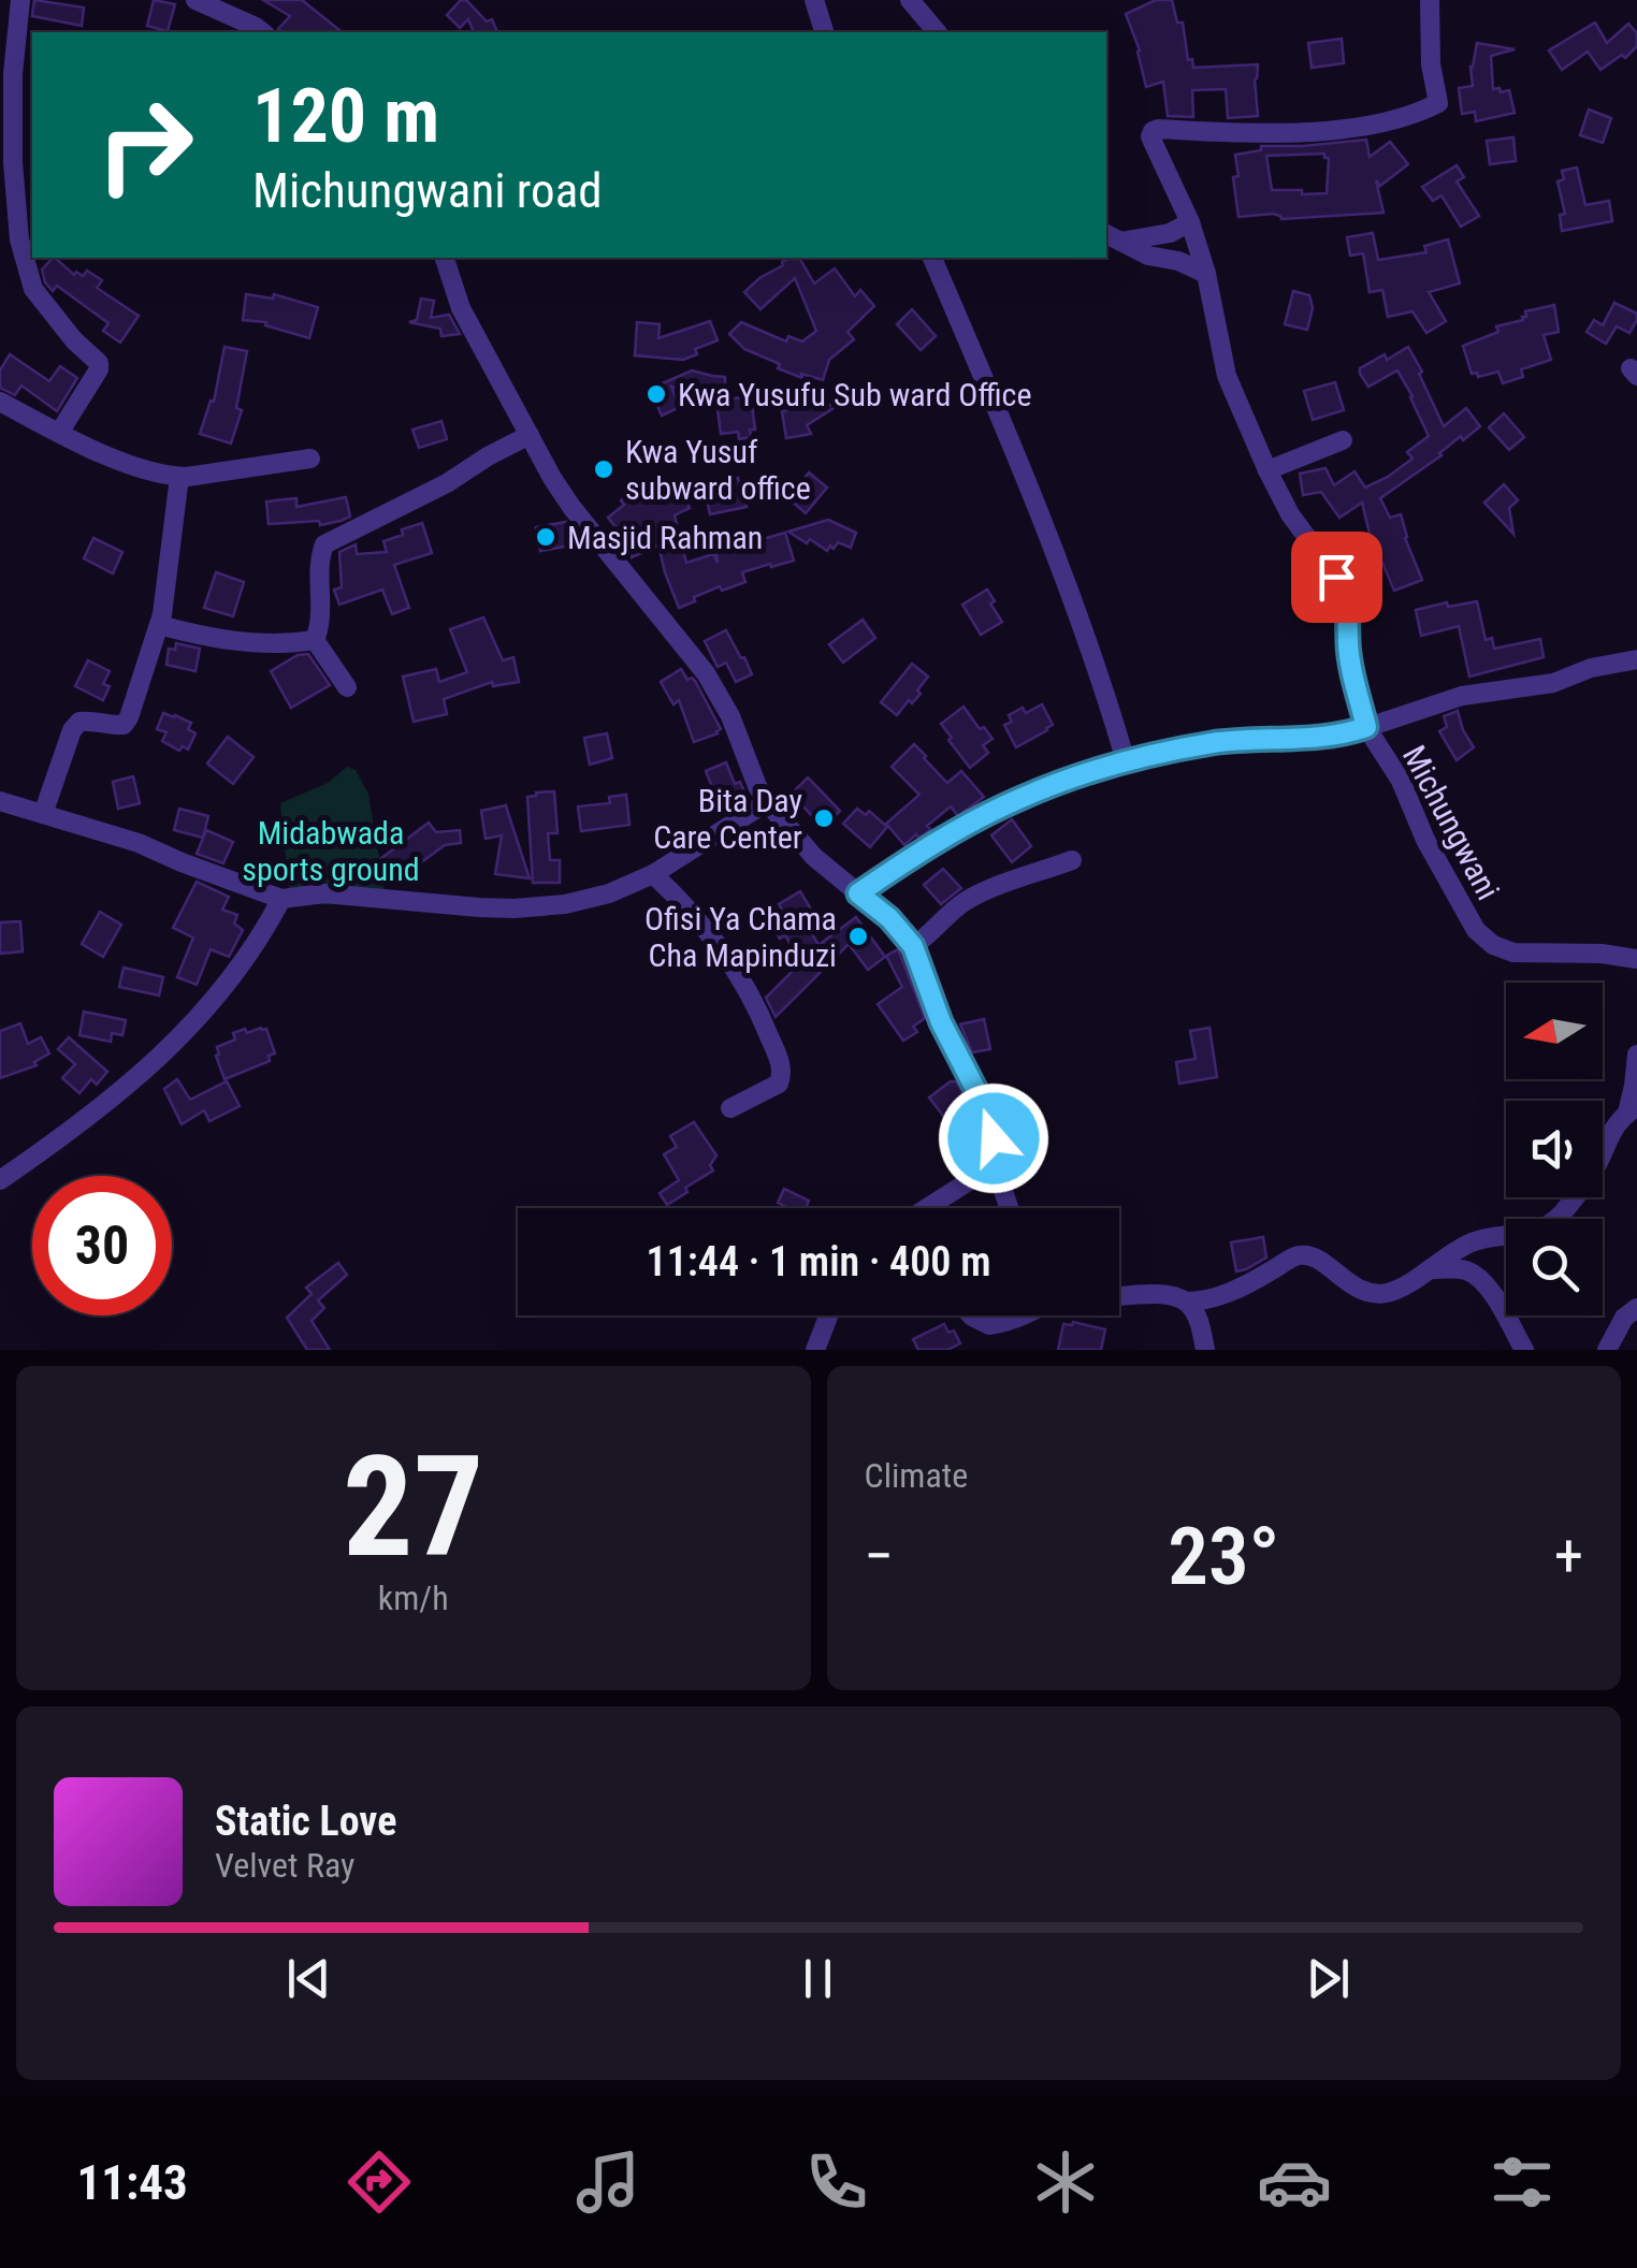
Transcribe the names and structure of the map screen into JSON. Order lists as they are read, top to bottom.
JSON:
{
  "streets": {
    "street": ["Michungwani"]
  },
  "parks": ["Midabwada sports ground"],
  "places": [
    "Kwa Yusufu Sub ward Office",
    "Kwa Yusuf subward office",
    "Masjid Rahman",
    "Bita Day Care Center",
    "Ofisi Ya Chama Cha Mapinduzi"
  ],
  "north": "left",
  "page": {
    "turn": ["120 m", "Michungwani road"],
    "limit": "30",
    "trip": "11:44 · 1 min · 400 m",
    "tile": [
      ["27", "km/h"],
      "Climate"
    ],
    "heat": ["−", "23°", "+"],
    "song": ["Static Love", "Velvet Ray"],
    "tabs": "11:43"
  }
}
